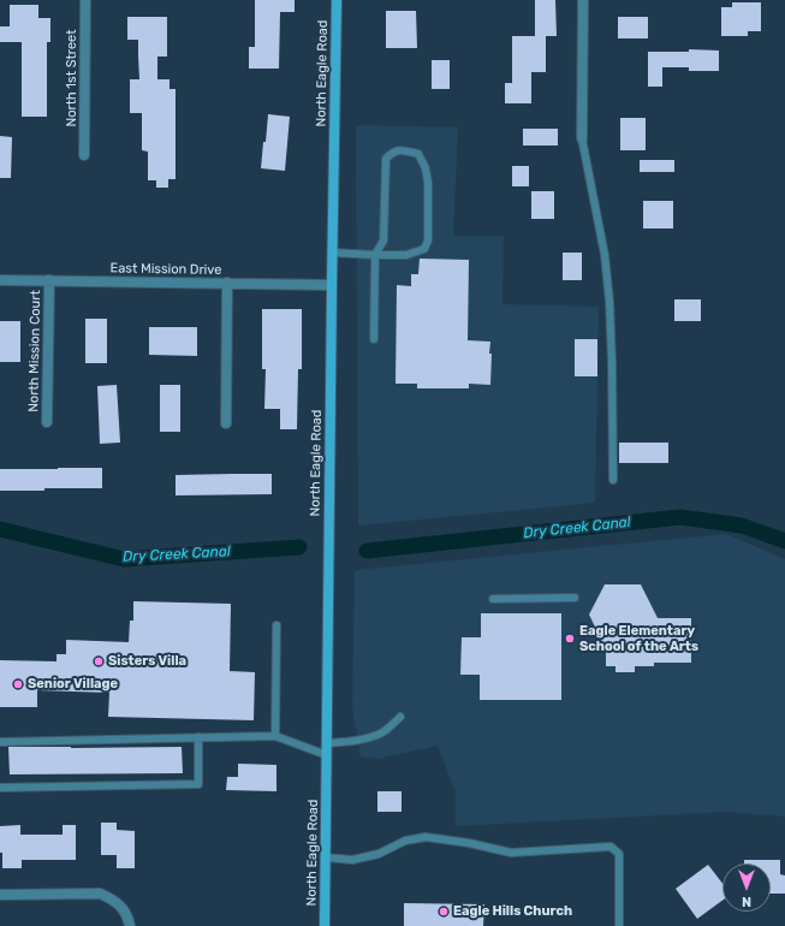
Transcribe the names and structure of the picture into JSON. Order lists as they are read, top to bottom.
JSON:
{
  "streets": {
    "main road": ["North Eagle Road"],
    "street": ["North 1st Street", "East Mission Drive", "North Mission Court"]
  },
  "crossings": [
    ["North Eagle Road", "East Mission Drive"],
    ["East Mission Drive", "North Mission Court"]
  ],
  "water": ["Dry Creek Canal"],
  "places": [
    "Eagle Elementary School of the Arts",
    "Sisters Villa",
    "Senior Village",
    "Eagle Hills Church"
  ],
  "north": "bottom"
}
